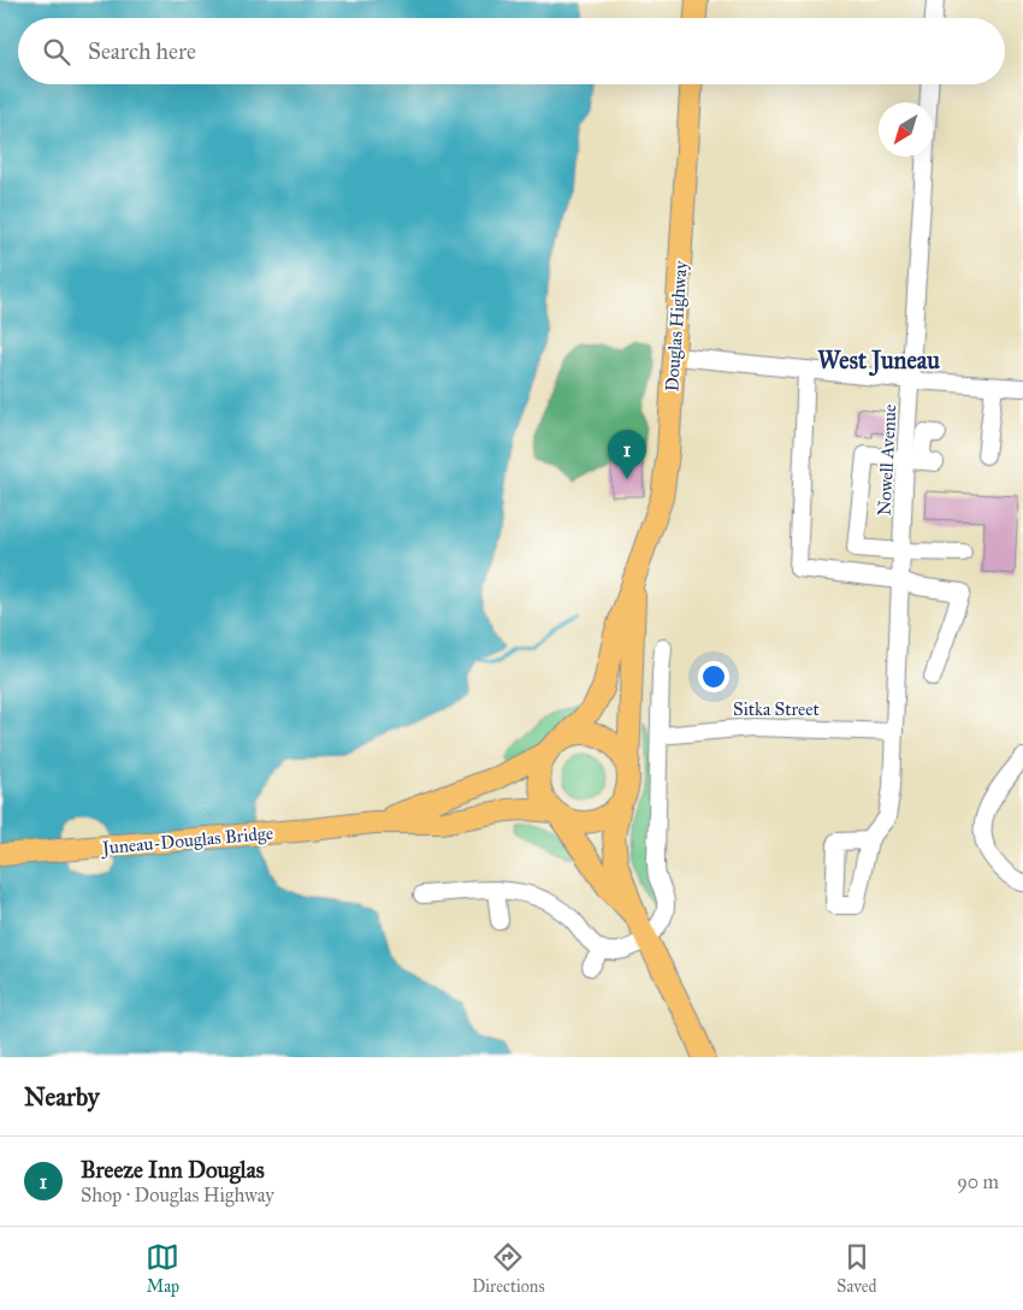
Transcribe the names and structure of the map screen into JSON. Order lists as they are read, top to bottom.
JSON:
{
  "streets": {
    "main road": ["Douglas Highway", "Juneau-Douglas Bridge"],
    "street": ["Nowell Avenue", "Sitka Street"]
  },
  "crossings": [
    ["Nowell Avenue", "Sitka Street"]
  ],
  "districts": ["West Juneau"],
  "north": "bottom left",
  "page": {
    "search": "Search here",
    "pins": "1",
    "heading": "Nearby",
    "list": [
      {
        "mark": "1",
        "name": "Breeze Inn Douglas",
        "note": "Shop · Douglas Highway",
        "value": "90 m"
      }
    ],
    "nav": ["Map", "Directions", "Saved"]
  }
}
